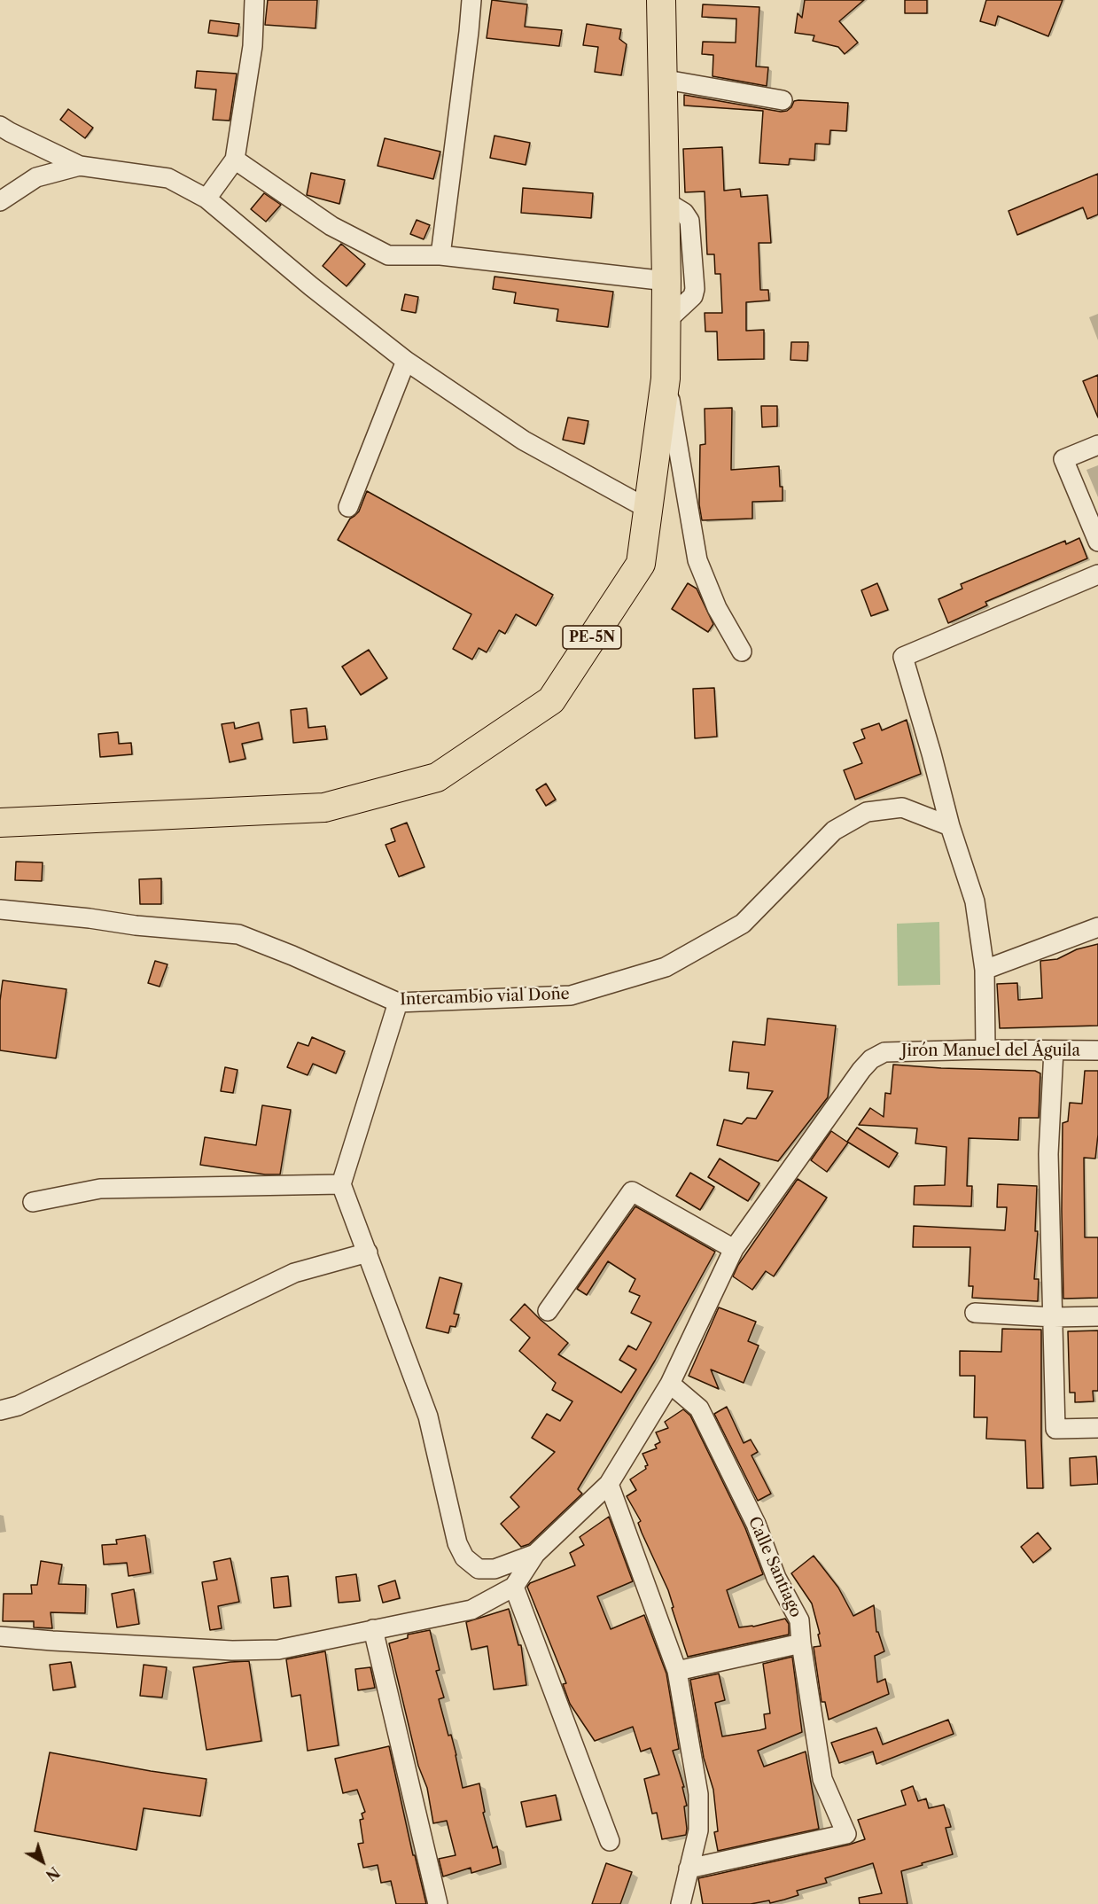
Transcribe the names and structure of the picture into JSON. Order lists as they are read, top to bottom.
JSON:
{
  "streets": {
    "highway": ["PE-5N"],
    "street": ["Intercambio vial Doñe", "Jirón Manuel del Águila", "Calle Santiago"]
  },
  "north": "bottom right"
}
